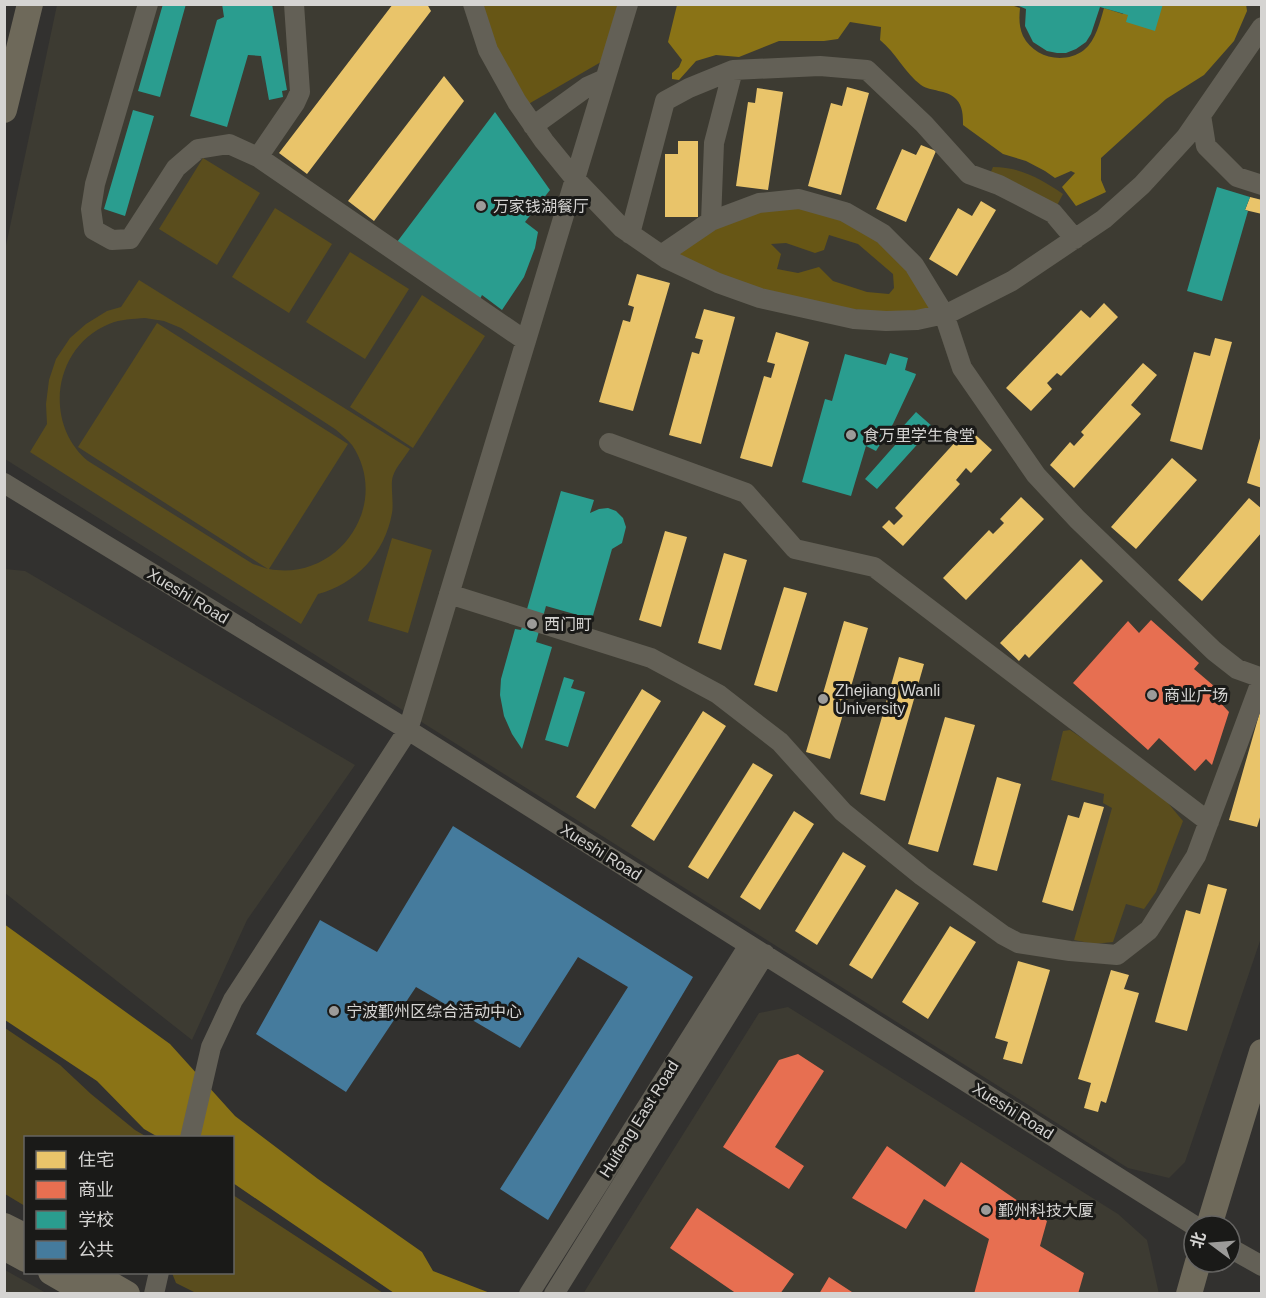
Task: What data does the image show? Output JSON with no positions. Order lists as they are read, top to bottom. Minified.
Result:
{"streets":{"street":["Xueshi Road","Huifeng East Road"]},"crossings":[["Xueshi Road","Huifeng East Road"]],"places":["万家钱湖餐厅","食万里学生食堂","西门町","商业广场","Zhejiang Wanli University","宁波鄞州区综合活动中心","鄞州科技大厦"],"legend":["住宅","商业","学校","公共"],"north":"left"}
